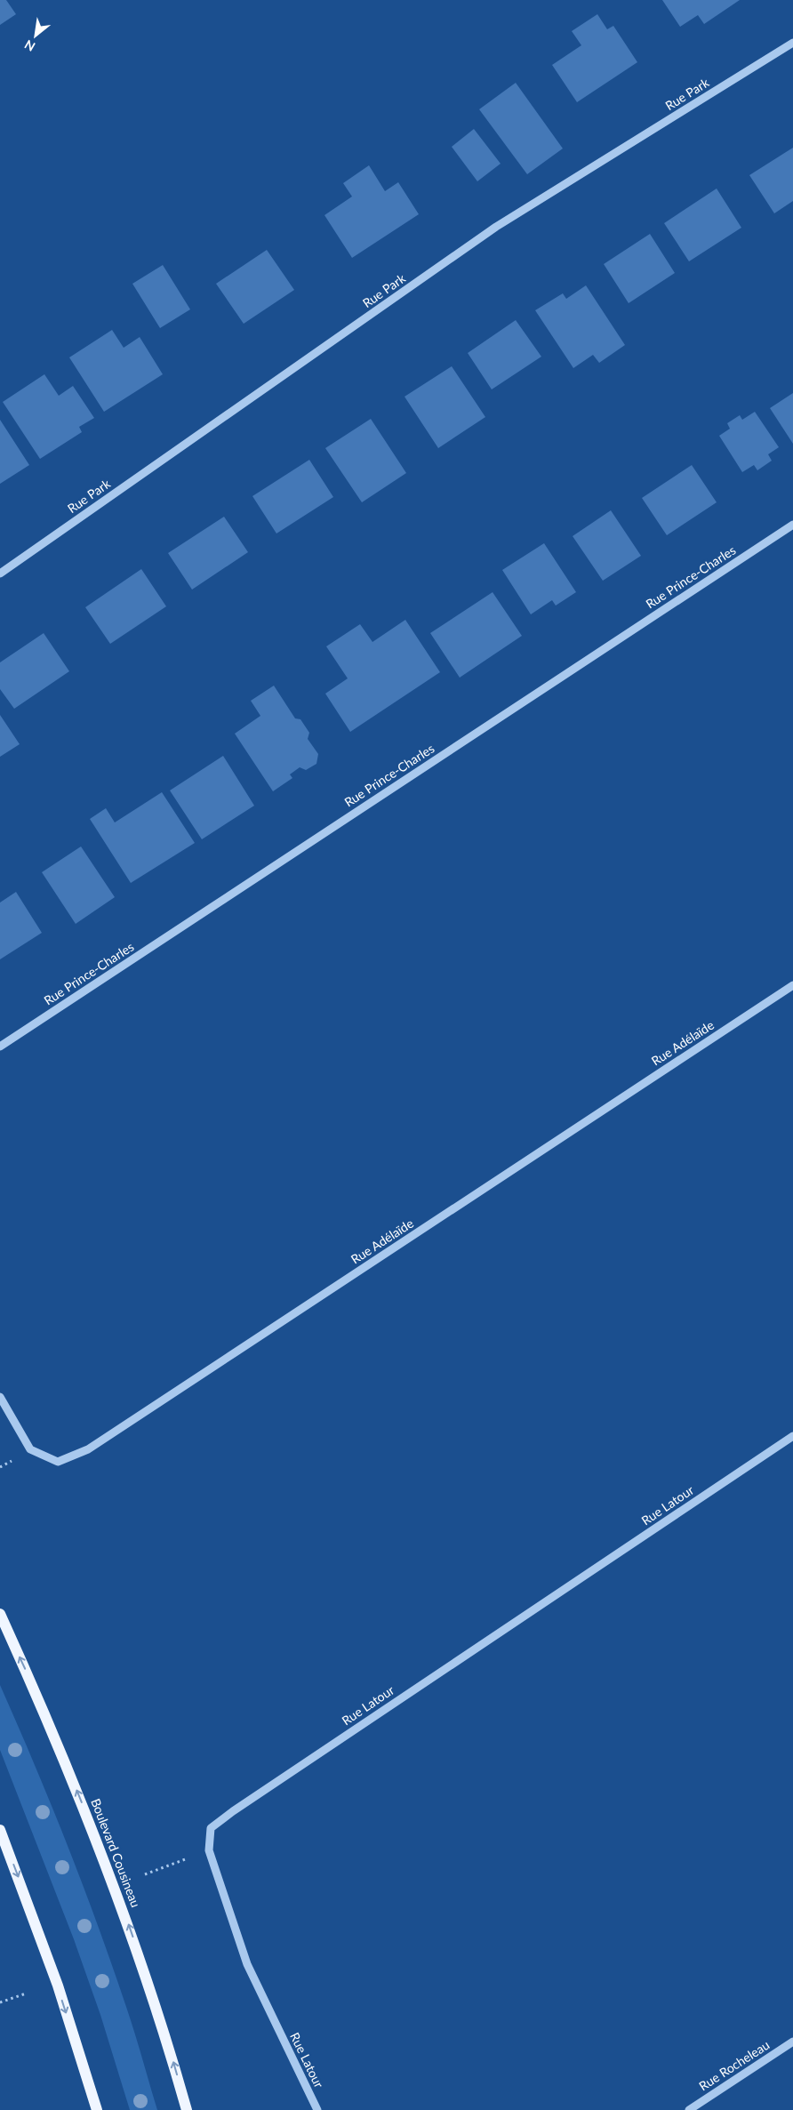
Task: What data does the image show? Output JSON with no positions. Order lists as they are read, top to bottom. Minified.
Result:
{"streets":{"main road":["Boulevard Cousineau"],"street":["Rue Park","Rue Prince-Charles","Rue Adélaïde","Rue Latour","Rue Rocheleau"]},"north":"bottom left"}
